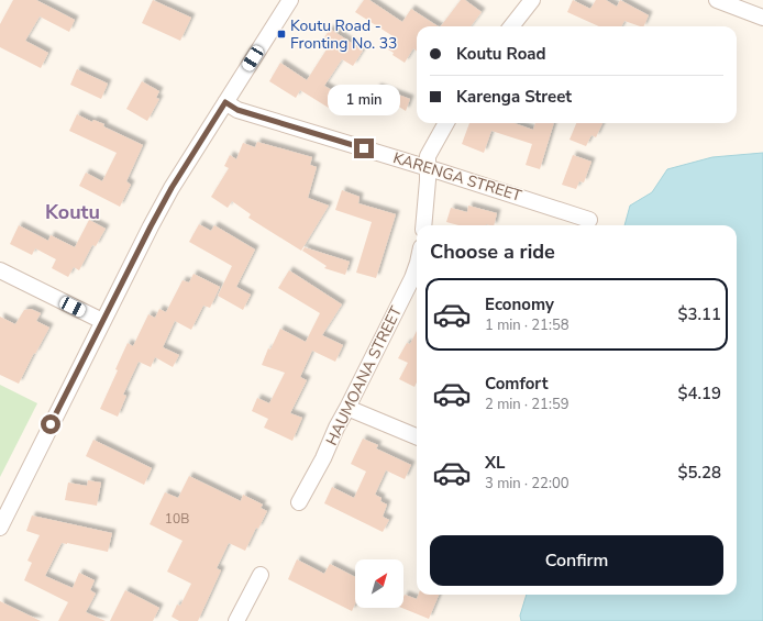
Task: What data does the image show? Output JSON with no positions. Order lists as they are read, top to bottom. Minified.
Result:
{"streets":{"street":["KARENGA STREET","HAUMOANA STREET"]},"districts":["Koutu"],"places":{"transit":["Koutu Road - Fronting No. 33"]},"house_numbers":["10B"],"north":"top right","page":{"banner":["Koutu Road","Karenga Street"],"bubble":"1 min","heading":"Choose a ride","list":[{"name":"Economy","note":"1 min · 21:58","value":"$3.11"},{"name":"Comfort","note":"2 min · 21:59","value":"$4.19"},{"name":"XL","note":"3 min · 22:00","value":"$5.28"}],"buttons":"Confirm"}}
